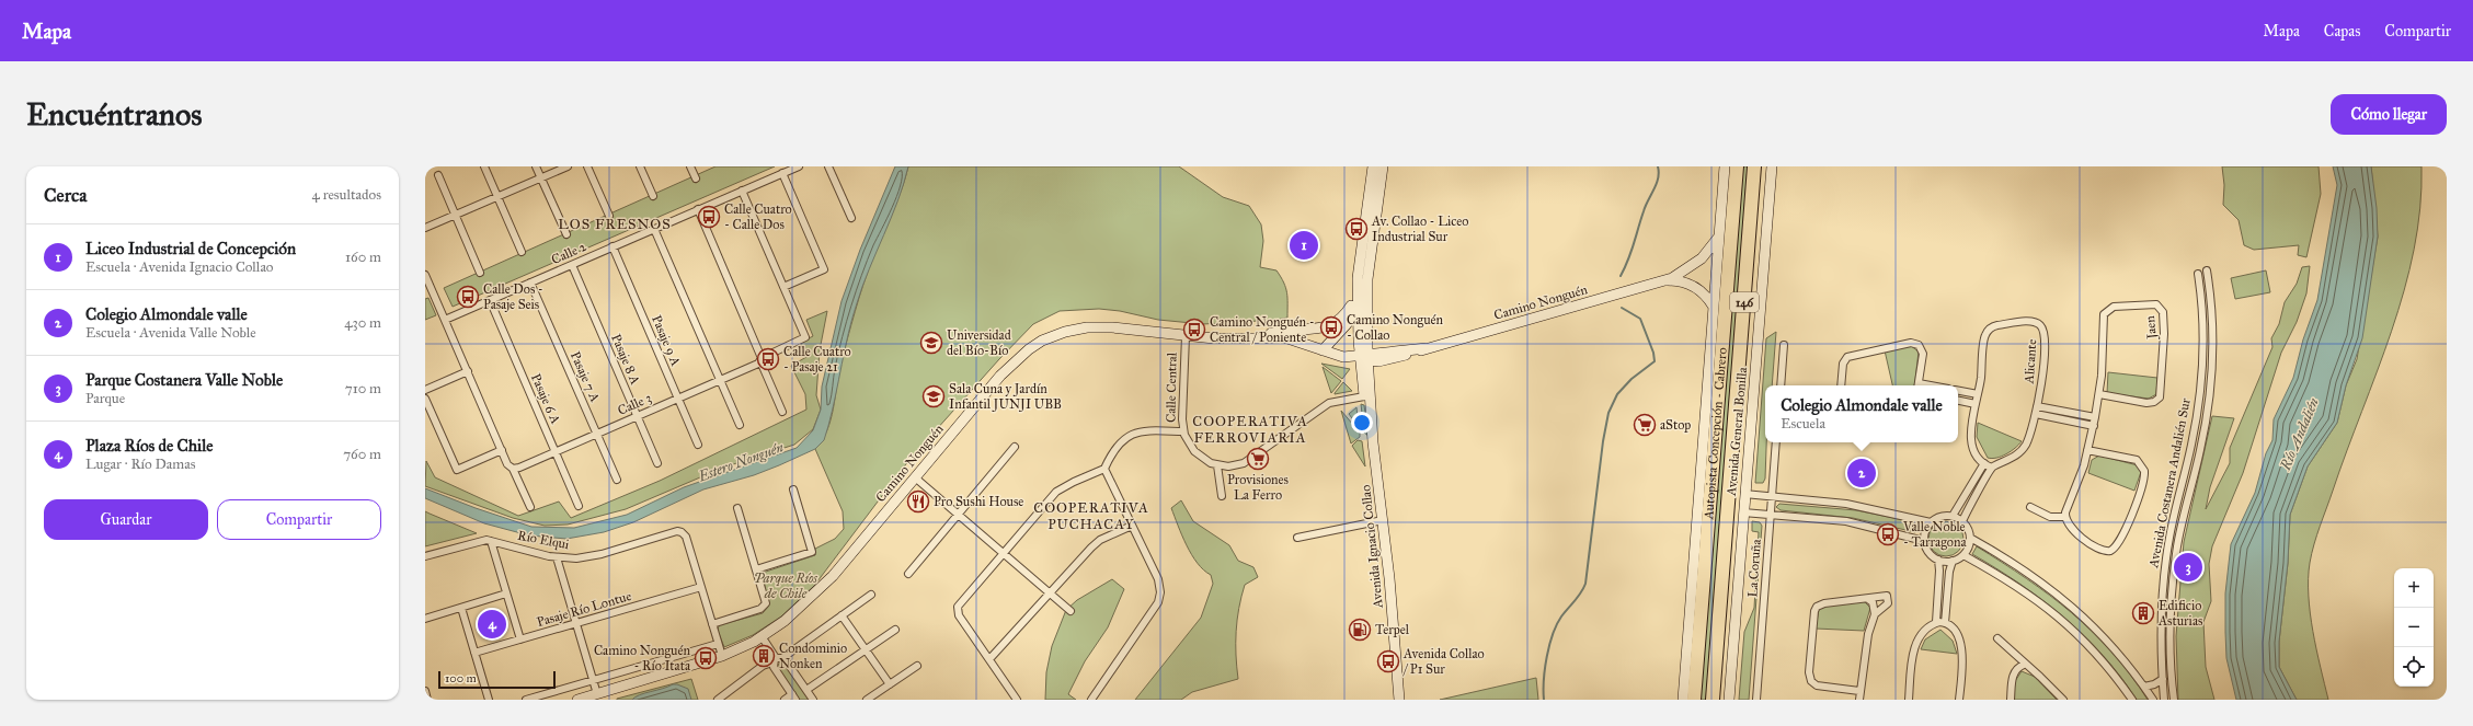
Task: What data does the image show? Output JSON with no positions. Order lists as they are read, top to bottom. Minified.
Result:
{"streets":{"highway":["146","Autopista Concepción - Cabrero"],"main road":["Camino Nonguén","Avenida General Bonilla","Avenida Ignacio Collao"],"street":["Calle 2","Jaen","Pasaje 9 A","Pasaje 8 A","Alicante","Pasaje 7 A","Calle Central","Pasaje 6 A","Calle 3","Avenida Costanera Andalién Sur","Río Elqui","La Coruña","Pasaje Río Lontue"]},"crossings":[["Calle 2","Pasaje 9 A"],["Calle 2","Pasaje 8 A"],["Calle 2","Pasaje 7 A"],["Calle 2","Pasaje 6 A"],["Camino Nonguén","Calle Central"],["Camino Nonguén","Avenida Ignacio Collao"],["Pasaje 9 A","Calle 3"],["Pasaje 8 A","Calle 3"],["Pasaje 7 A","Calle 3"],["Pasaje 6 A","Calle 3"],["Río Elqui","Pasaje Río Lontue"]],"districts":["LOS FRESNOS","COOPERATIVA FERROVIARIA","COOPERATIVA PUCHACAY"],"water":["Río Andalién","Estero Nonguén"],"parks":["Parque Ríos de Chile"],"places":{"bus stop":["Calle Cuatro - Calle Dos","Av. Collao - Liceo Industrial Sur","Calle Dos - Pasaje Seis","Camino Nonguén - Collao","Camino Nonguén - Central / Poniente","Calle Cuatro - Pasaje 21","Valle Noble - Tarragona","Camino Nonguén - Río Itata","Avenida Collao / P1 Sur"],"school or university":["Universidad del Bío-Bío","Sala Cuna y Jardín Infantil JUNJI UBB"],"supermarket":["aStop","Provisiones La Ferro"],"restaurant":["Pro Sushi House"],"building":["Edificio Asturias","Condominio Nonken"],"fuel station":["Terpel"]},"scale_bar":"100 m","page":{"header":"Mapa","nav":["Mapa","Capas","Compartir"],"buttons":["Cómo llegar",["Guardar","Compartir"]],"title":"Encuéntranos","heading":["Cerca","4 resultados"],"list":[{"mark":"1","name":"Liceo Industrial de Concepción","note":"Escuela · Avenida Ignacio Collao","value":"160 m"},{"mark":"2","name":"Colegio Almondale valle","note":"Escuela · Avenida Valle Noble","value":"430 m"},{"mark":"3","name":"Parque Costanera Valle Noble","note":"Parque","value":"710 m"},{"mark":"4","name":"Plaza Ríos de Chile","note":"Lugar · Río Damas","value":"760 m"}],"pins":["1","2","3","4"],"popup":["Colegio Almondale valle","Escuela"],"map_buttons":["+","−"],"scale":"100 m"}}
